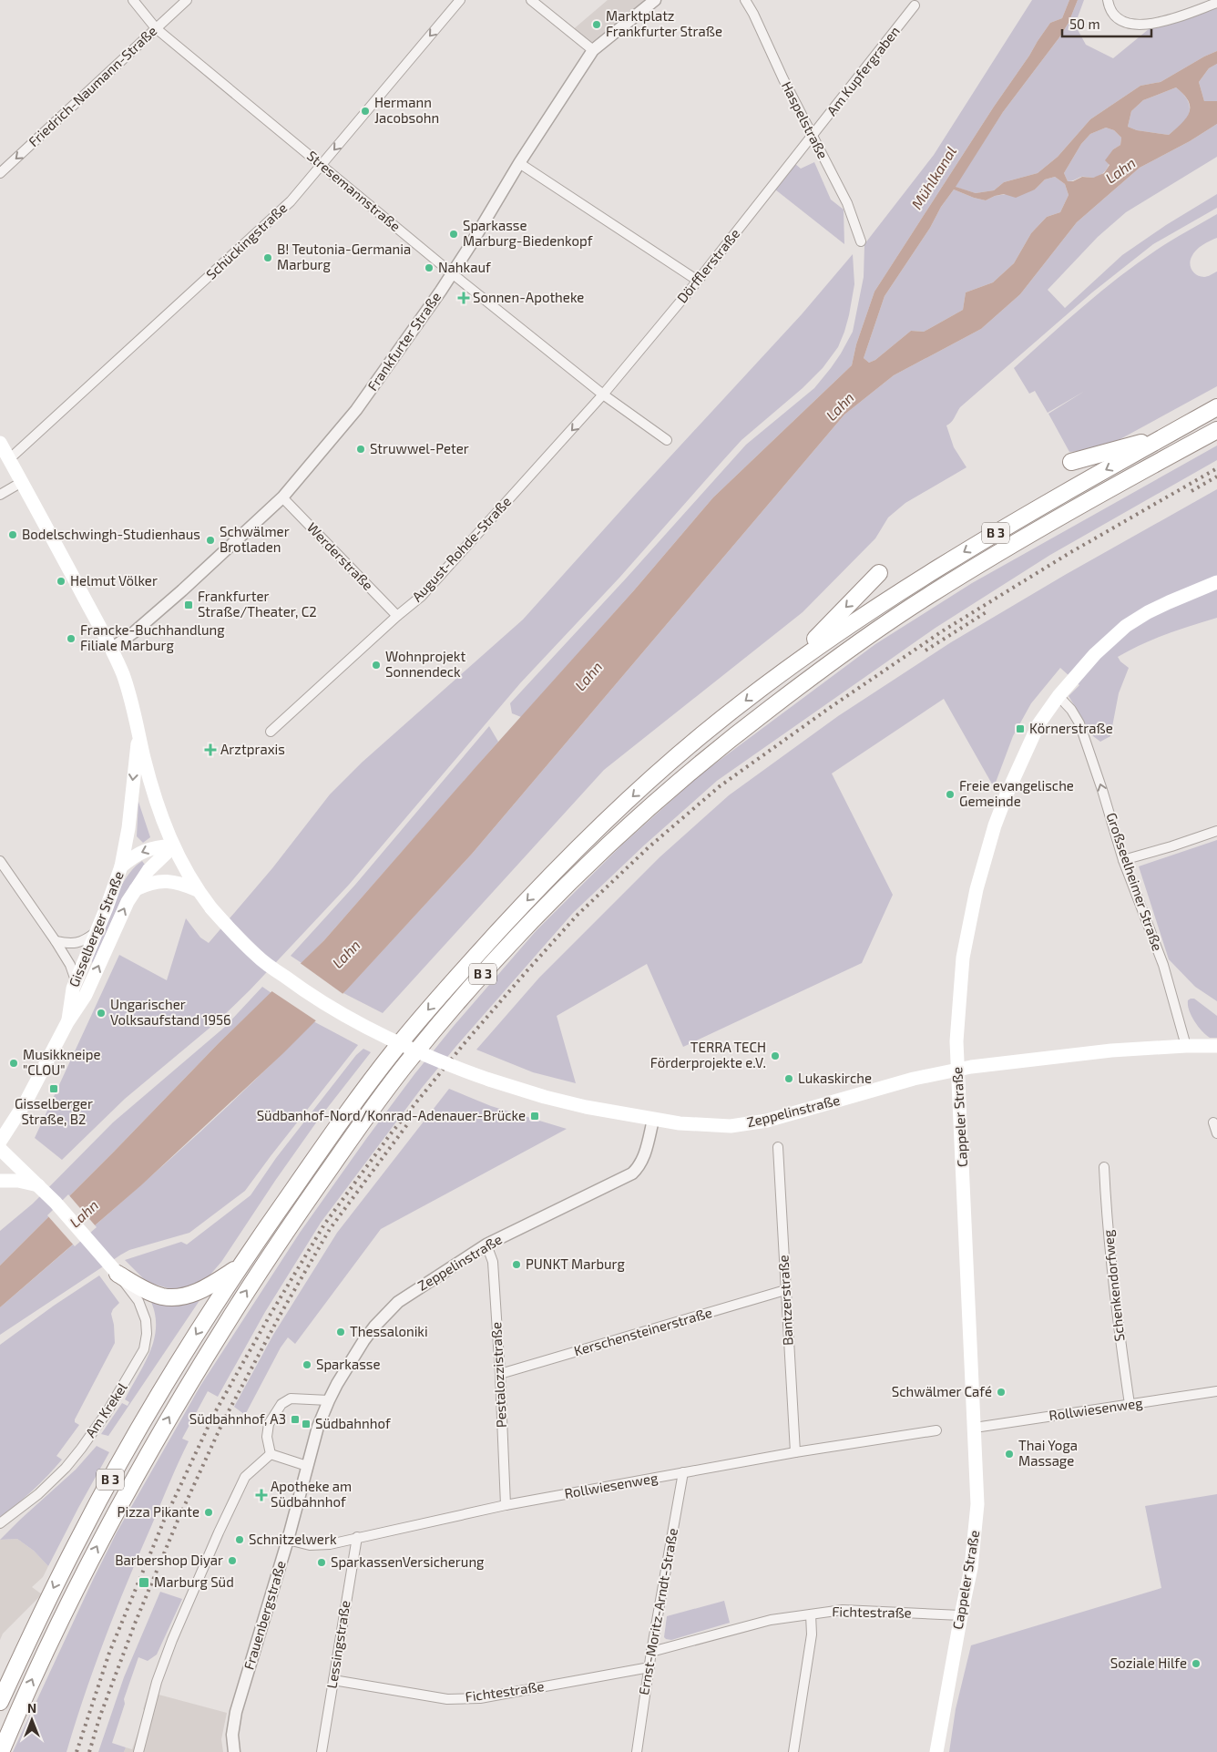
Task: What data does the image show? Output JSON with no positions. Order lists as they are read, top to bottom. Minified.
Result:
{"streets":{"highway":["B 3"],"main road":["Gisselberger Straße","Zeppelinstraße","Cappeler Straße"],"street":["Am Kupfergraben","Friedrich-Naumann-Straße","Haspelstraße","Stresemannstraße","Schückingstraße","Dörfflerstraße","Frankfurter Straße","August-Rohde-Straße","Werderstraße","Großseelheimer Straße","Schenkendorfweg","Bantzerstraße","Kerschensteinerstraße","Pestalozzistraße","Rollwiesenweg","Am Krekel","Ernst-Moritz-Arndt-Straße","Fichtestraße","Frauenbergstraße","Lessingstraße"]},"crossings":[["Am Kupfergraben","Haspelstraße"],["Am Kupfergraben","Dörfflerstraße"],["Friedrich-Naumann-Straße","Stresemannstraße"],["Haspelstraße","Dörfflerstraße"],["Stresemannstraße","Schückingstraße"],["Stresemannstraße","Dörfflerstraße"],["Stresemannstraße","Frankfurter Straße"],["Stresemannstraße","August-Rohde-Straße"],["Dörfflerstraße","August-Rohde-Straße"],["Frankfurter Straße","Werderstraße"],["August-Rohde-Straße","Werderstraße"],["Großseelheimer Straße","Zeppelinstraße"],["Großseelheimer Straße","Cappeler Straße"],["Zeppelinstraße","Cappeler Straße"],["Zeppelinstraße","Pestalozzistraße"],["Zeppelinstraße","Frauenbergstraße"],["Cappeler Straße","Rollwiesenweg"],["Cappeler Straße","Fichtestraße"],["Schenkendorfweg","Rollwiesenweg"],["Bantzerstraße","Kerschensteinerstraße"],["Bantzerstraße","Rollwiesenweg"],["Kerschensteinerstraße","Pestalozzistraße"],["Pestalozzistraße","Rollwiesenweg"],["Rollwiesenweg","Ernst-Moritz-Arndt-Straße"],["Rollwiesenweg","Frauenbergstraße"],["Rollwiesenweg","Lessingstraße"],["Ernst-Moritz-Arndt-Straße","Fichtestraße"],["Fichtestraße","Lessingstraße"]],"one_way":["Friedrich-Naumann-Straße","August-Rohde-Straße","Großseelheimer Straße"],"water":["Lahn","Mühlkanal"],"places":{"other":["Marktplatz Frankfurter Straße","Hermann Jacobsohn","Sparkasse Marburg-Biedenkopf","B! Teutonia-Germania Marburg","Nahkauf","Struwwel-Peter","Bodelschwingh-Studienhaus","Schwälmer Brotladen","Helmut Völker","Francke-Buchhandlung Filiale Marburg","Wohnprojekt Sonnendeck","Freie evangelische Gemeinde","Ungarischer Volksaufstand 1956","TERRA TECH Förderprojekte e.V.","Musikkneipe \"CLOU\"","Lukaskirche","PUNKT Marburg","Thessaloniki","Sparkasse","Schwälmer Café","Thai Yoga Massage","Pizza Pikante","Schnitzelwerk","Barbershop Diyar","SparkassenVersicherung","Soziale Hilfe"],"health":["Sonnen-Apotheke","Arztpraxis","Apotheke am Südbahnhof"],"transit":["Frankfurter Straße/Theater, C2","Körnerstraße","Gisselberger Straße, B2","Südbanhof-Nord/Konrad-Adenauer-Brücke","Südbahnhof, A3","Südbahnhof","Marburg Süd"]},"scale_bar":"50 m","north":"top"}
